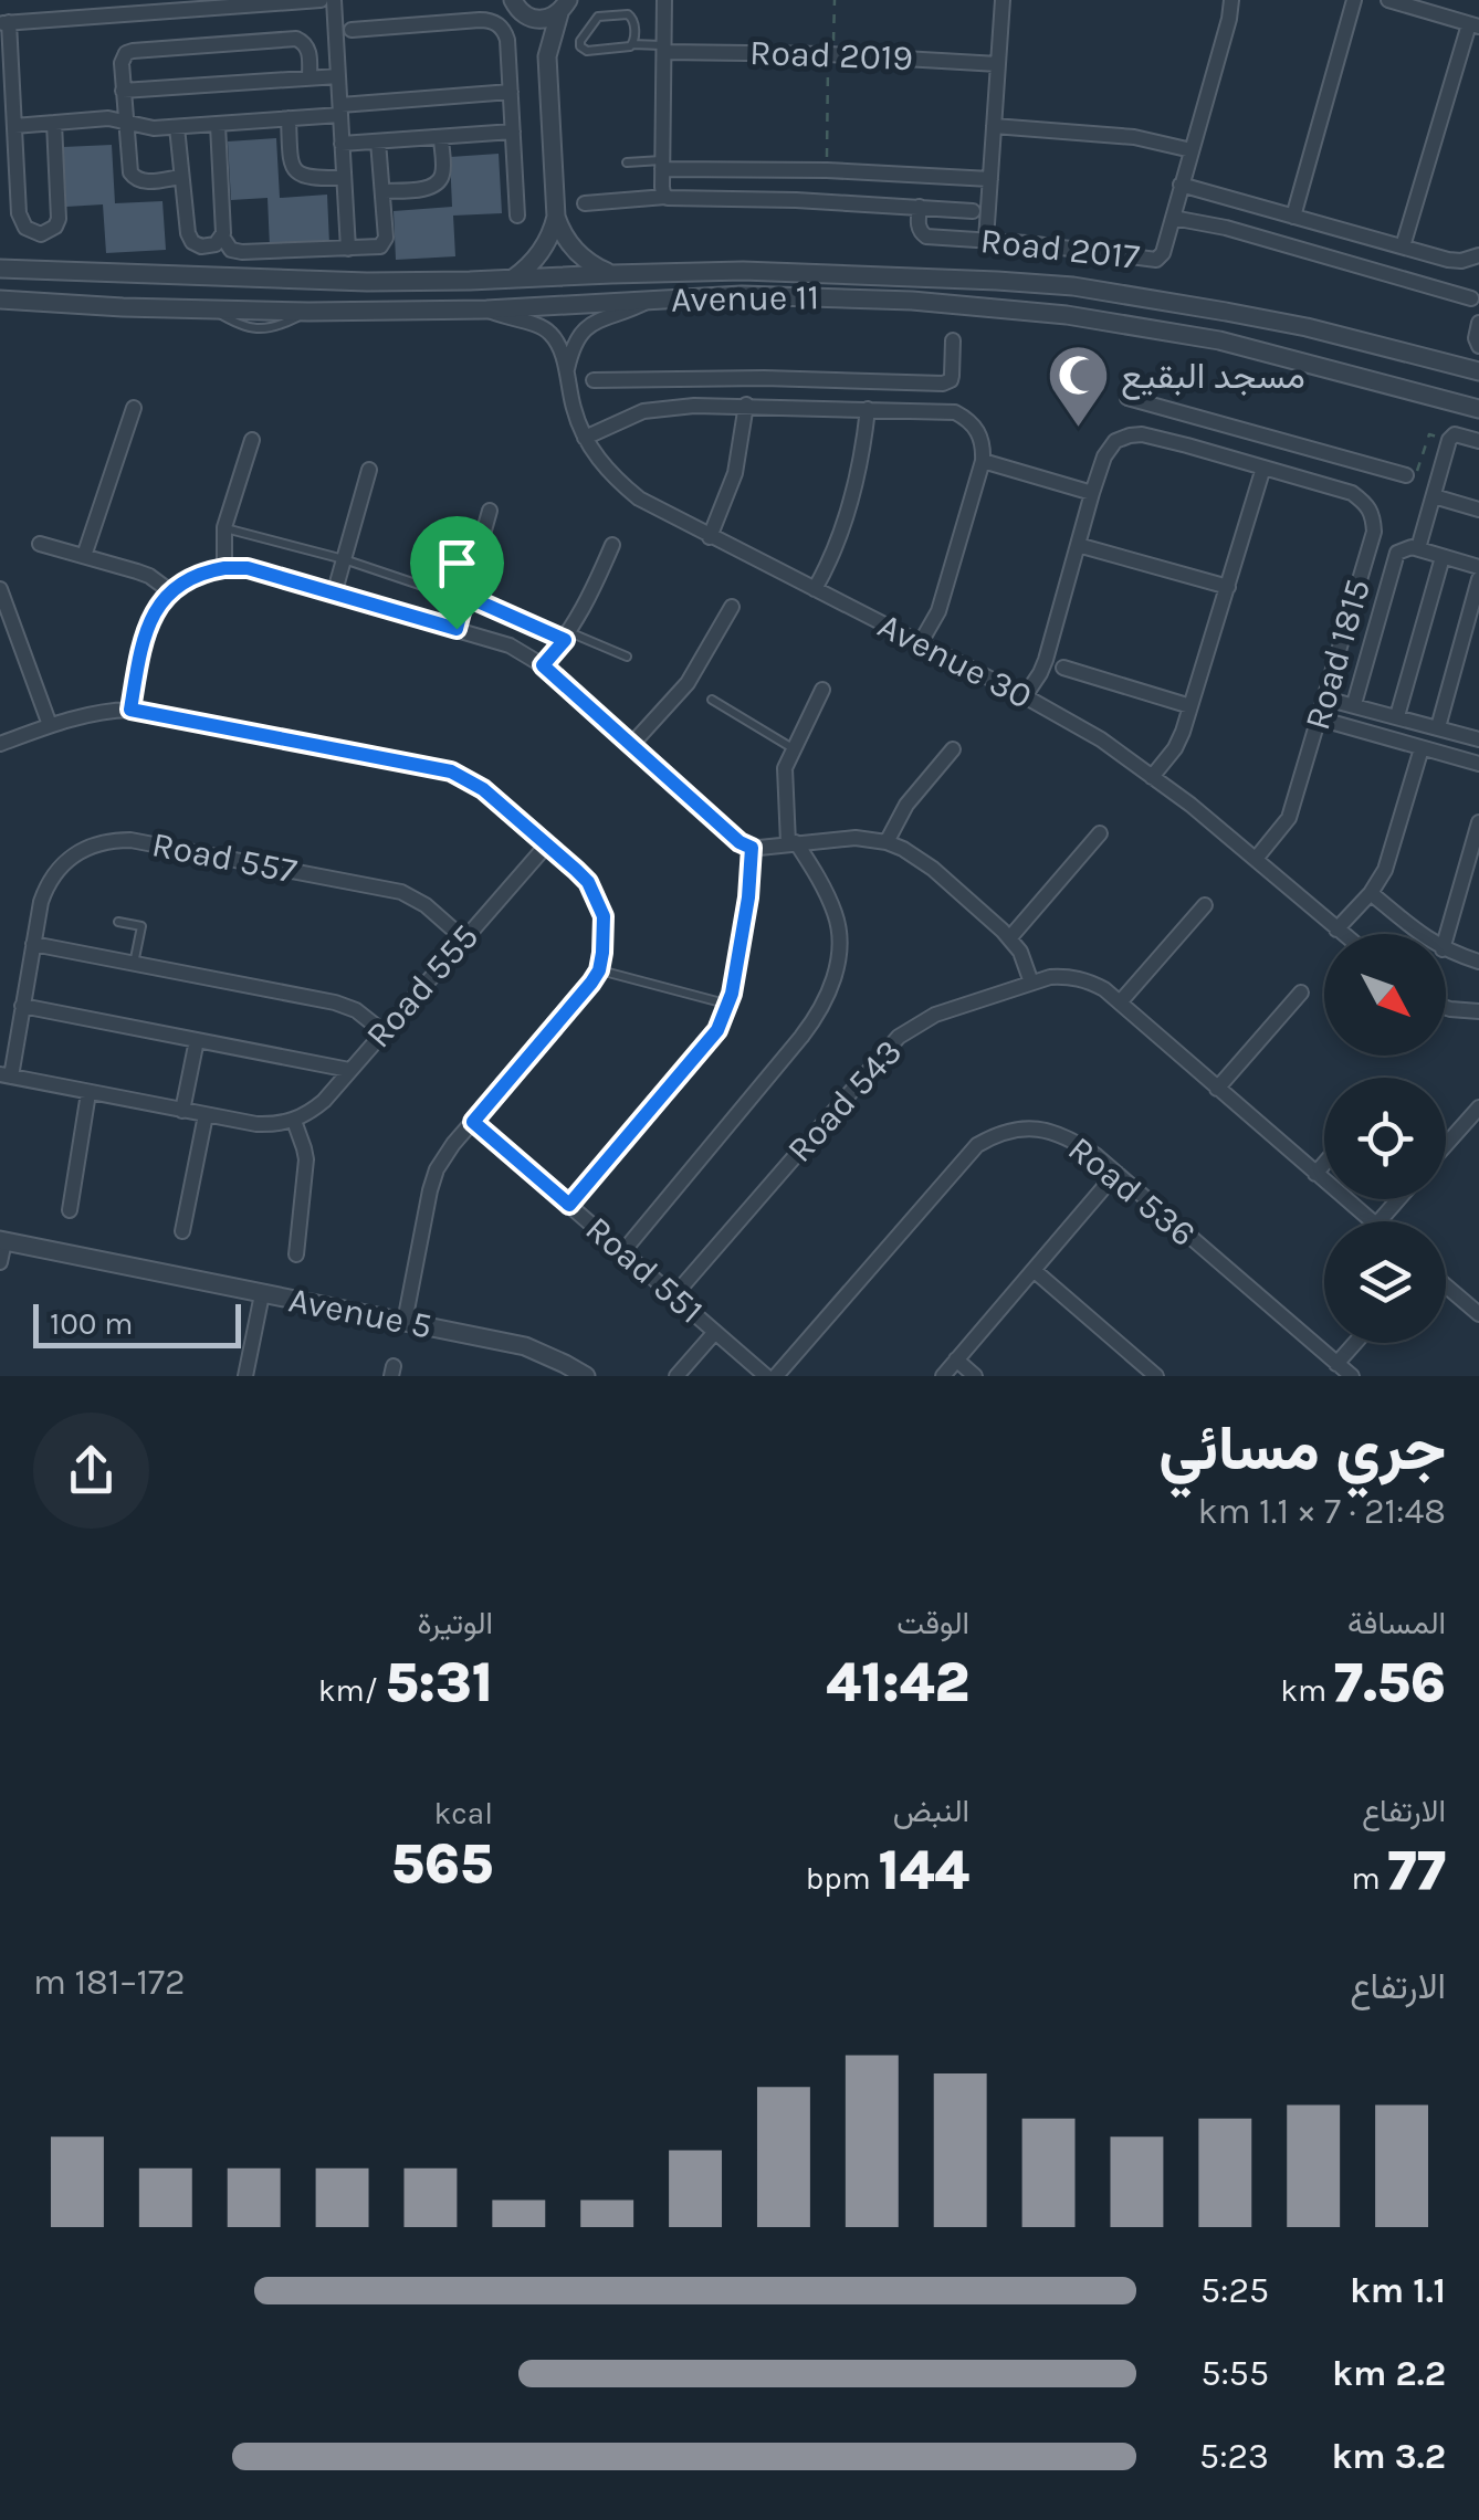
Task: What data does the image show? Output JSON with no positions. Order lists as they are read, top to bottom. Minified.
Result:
{"streets":{"street":["Road 2019","Road 2017","Avenue 11","Road 1815","Avenue 30","Road 557","Road 555","Road 543","Road 536","Road 551","Avenue 5"]},"crossings":[["Avenue 11","Avenue 30"],["Road 1815","Avenue 30"],["Road 557","Road 555"],["Road 543","Road 551"]],"places":{"mosque":["مسجد البقيع"]},"scale_bar":"100 m","north":"bottom right","page":{"scale":"100 m","heading":["جري مسائي","21:48 · 7 × 1.1 km"],"stats":[["المسافة","7.56 km"],["الوقت","41:42"],["الوتيرة","5:31 /km"],["الارتفاع","77 m"],["النبض","144 bpm"],["kcal","565"]],"chart":["الارتفاع","172–181 m"],"list":[{"name":"1.1 km","note":"5:25"},{"name":"2.2 km","note":"5:55"},{"name":"3.2 km","note":"5:23"}]}}
